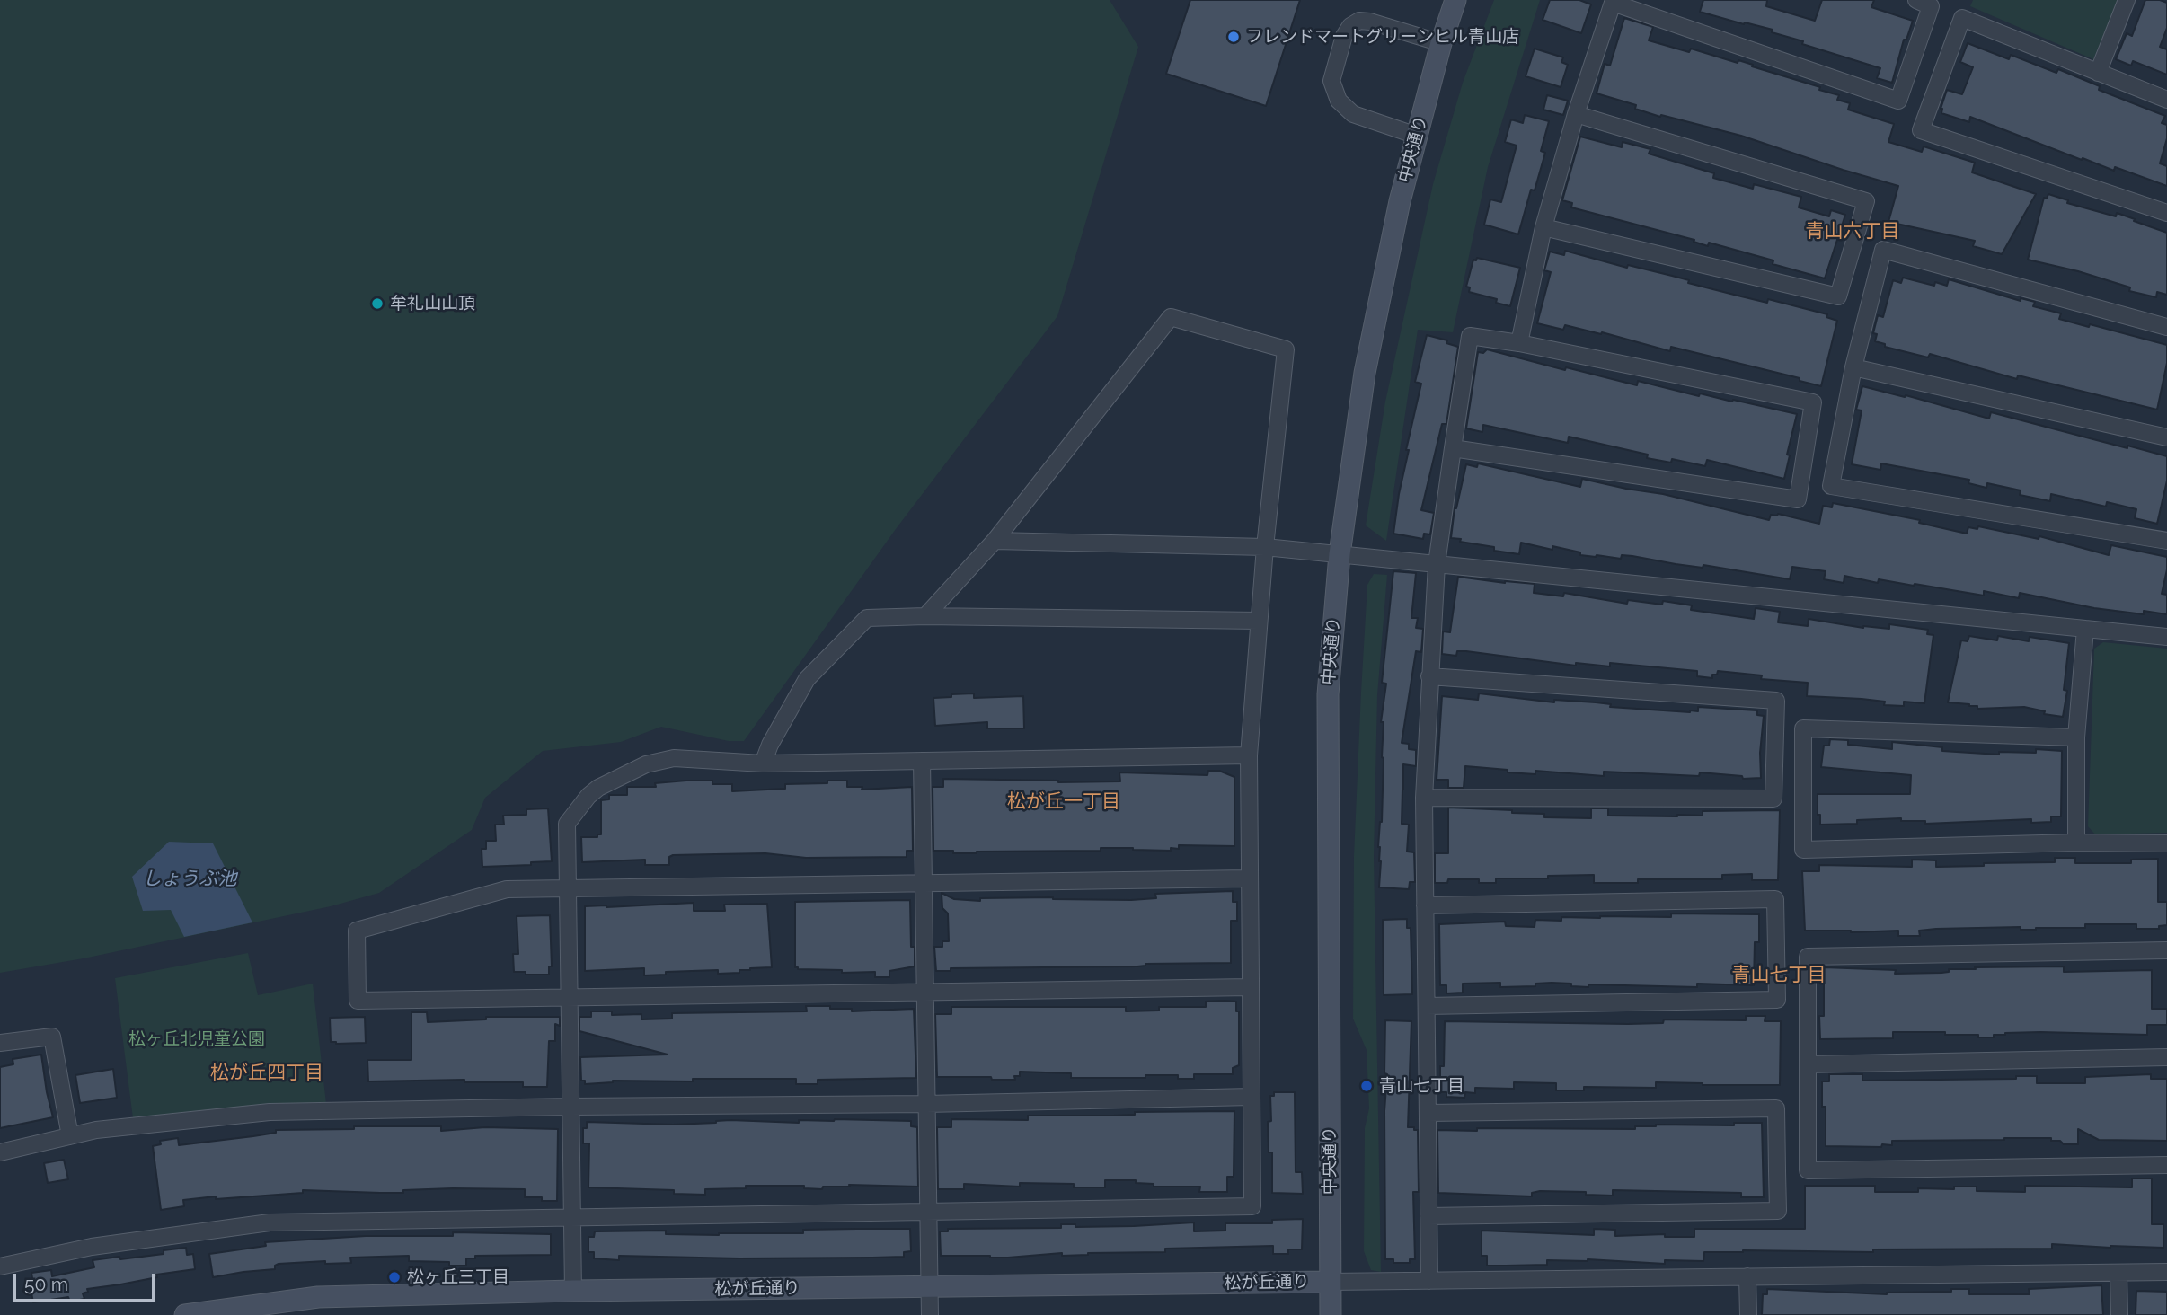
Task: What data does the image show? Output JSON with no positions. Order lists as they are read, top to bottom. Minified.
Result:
{"streets":{"street":["中央通り","松が丘通り"]},"crossings":[["中央通り","松が丘通り"]],"districts":["青山六丁目","松が丘一丁目","青山七丁目","松が丘四丁目"],"water":["しょうぶ池"],"parks":["松ヶ丘北児童公園"],"places":["フレンドマートグリーンヒル青山店","牟礼山山頂","青山七丁目","松ヶ丘三丁目"],"scale_bar":"50 m"}
